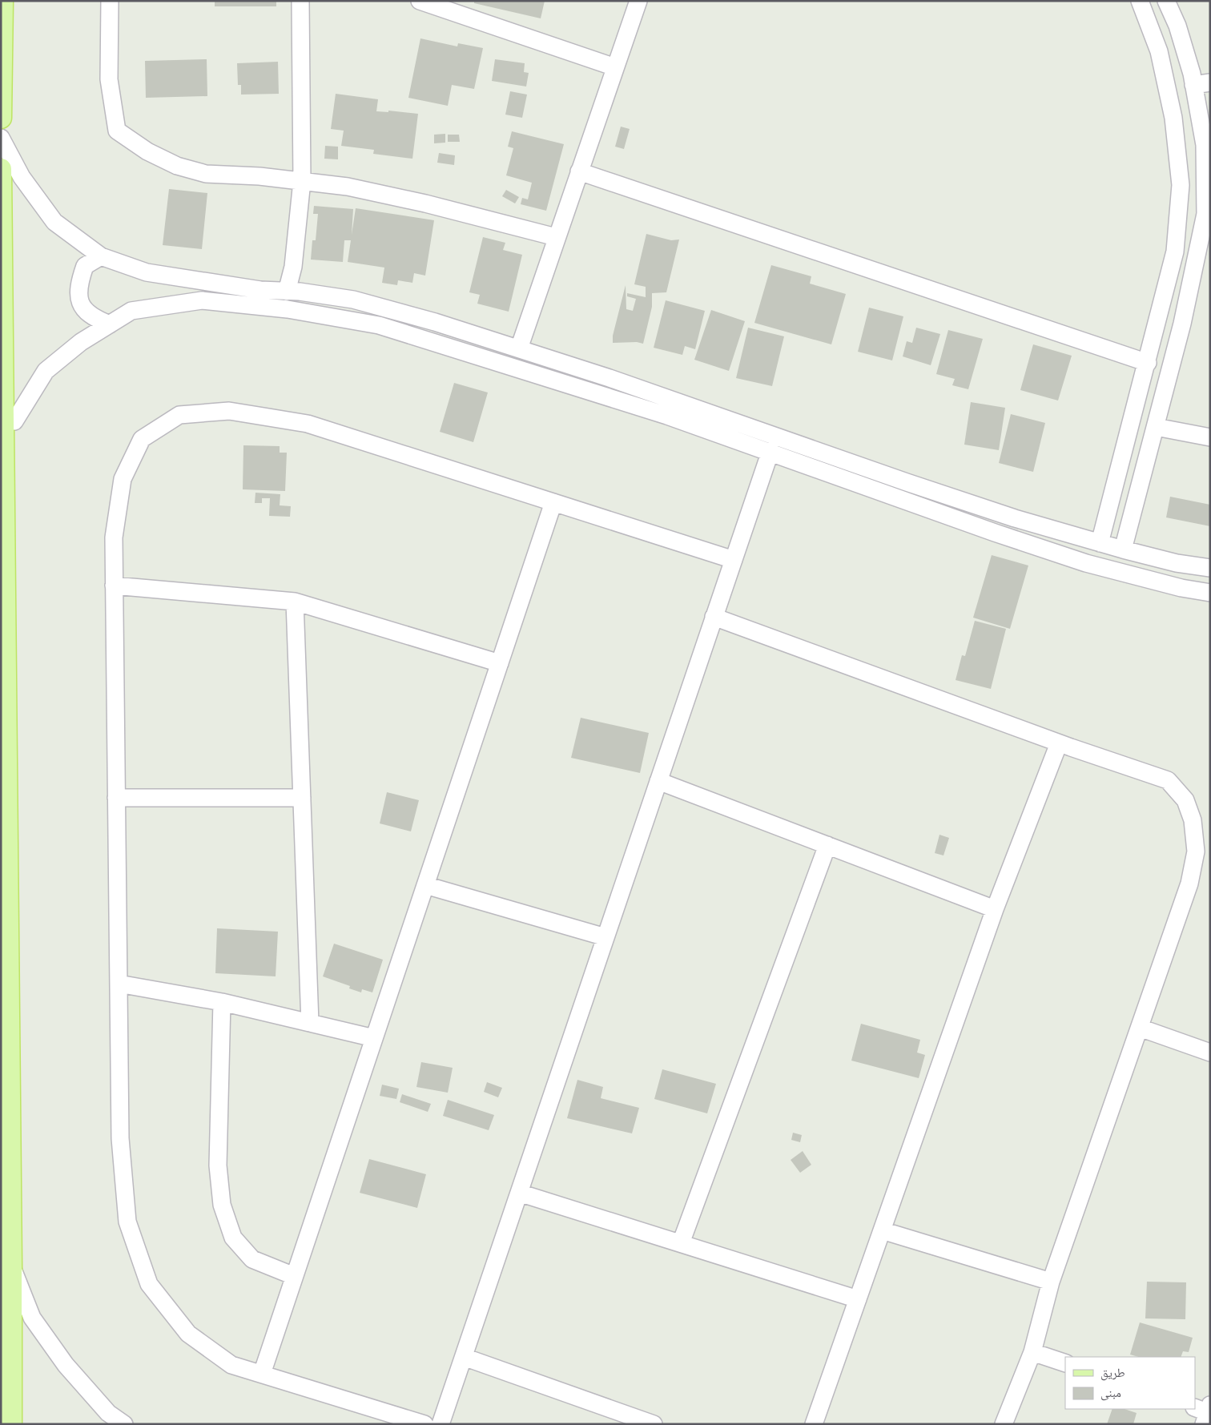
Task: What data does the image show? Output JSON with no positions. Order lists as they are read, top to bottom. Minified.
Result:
{"legend":["طريق","مبنى"]}
